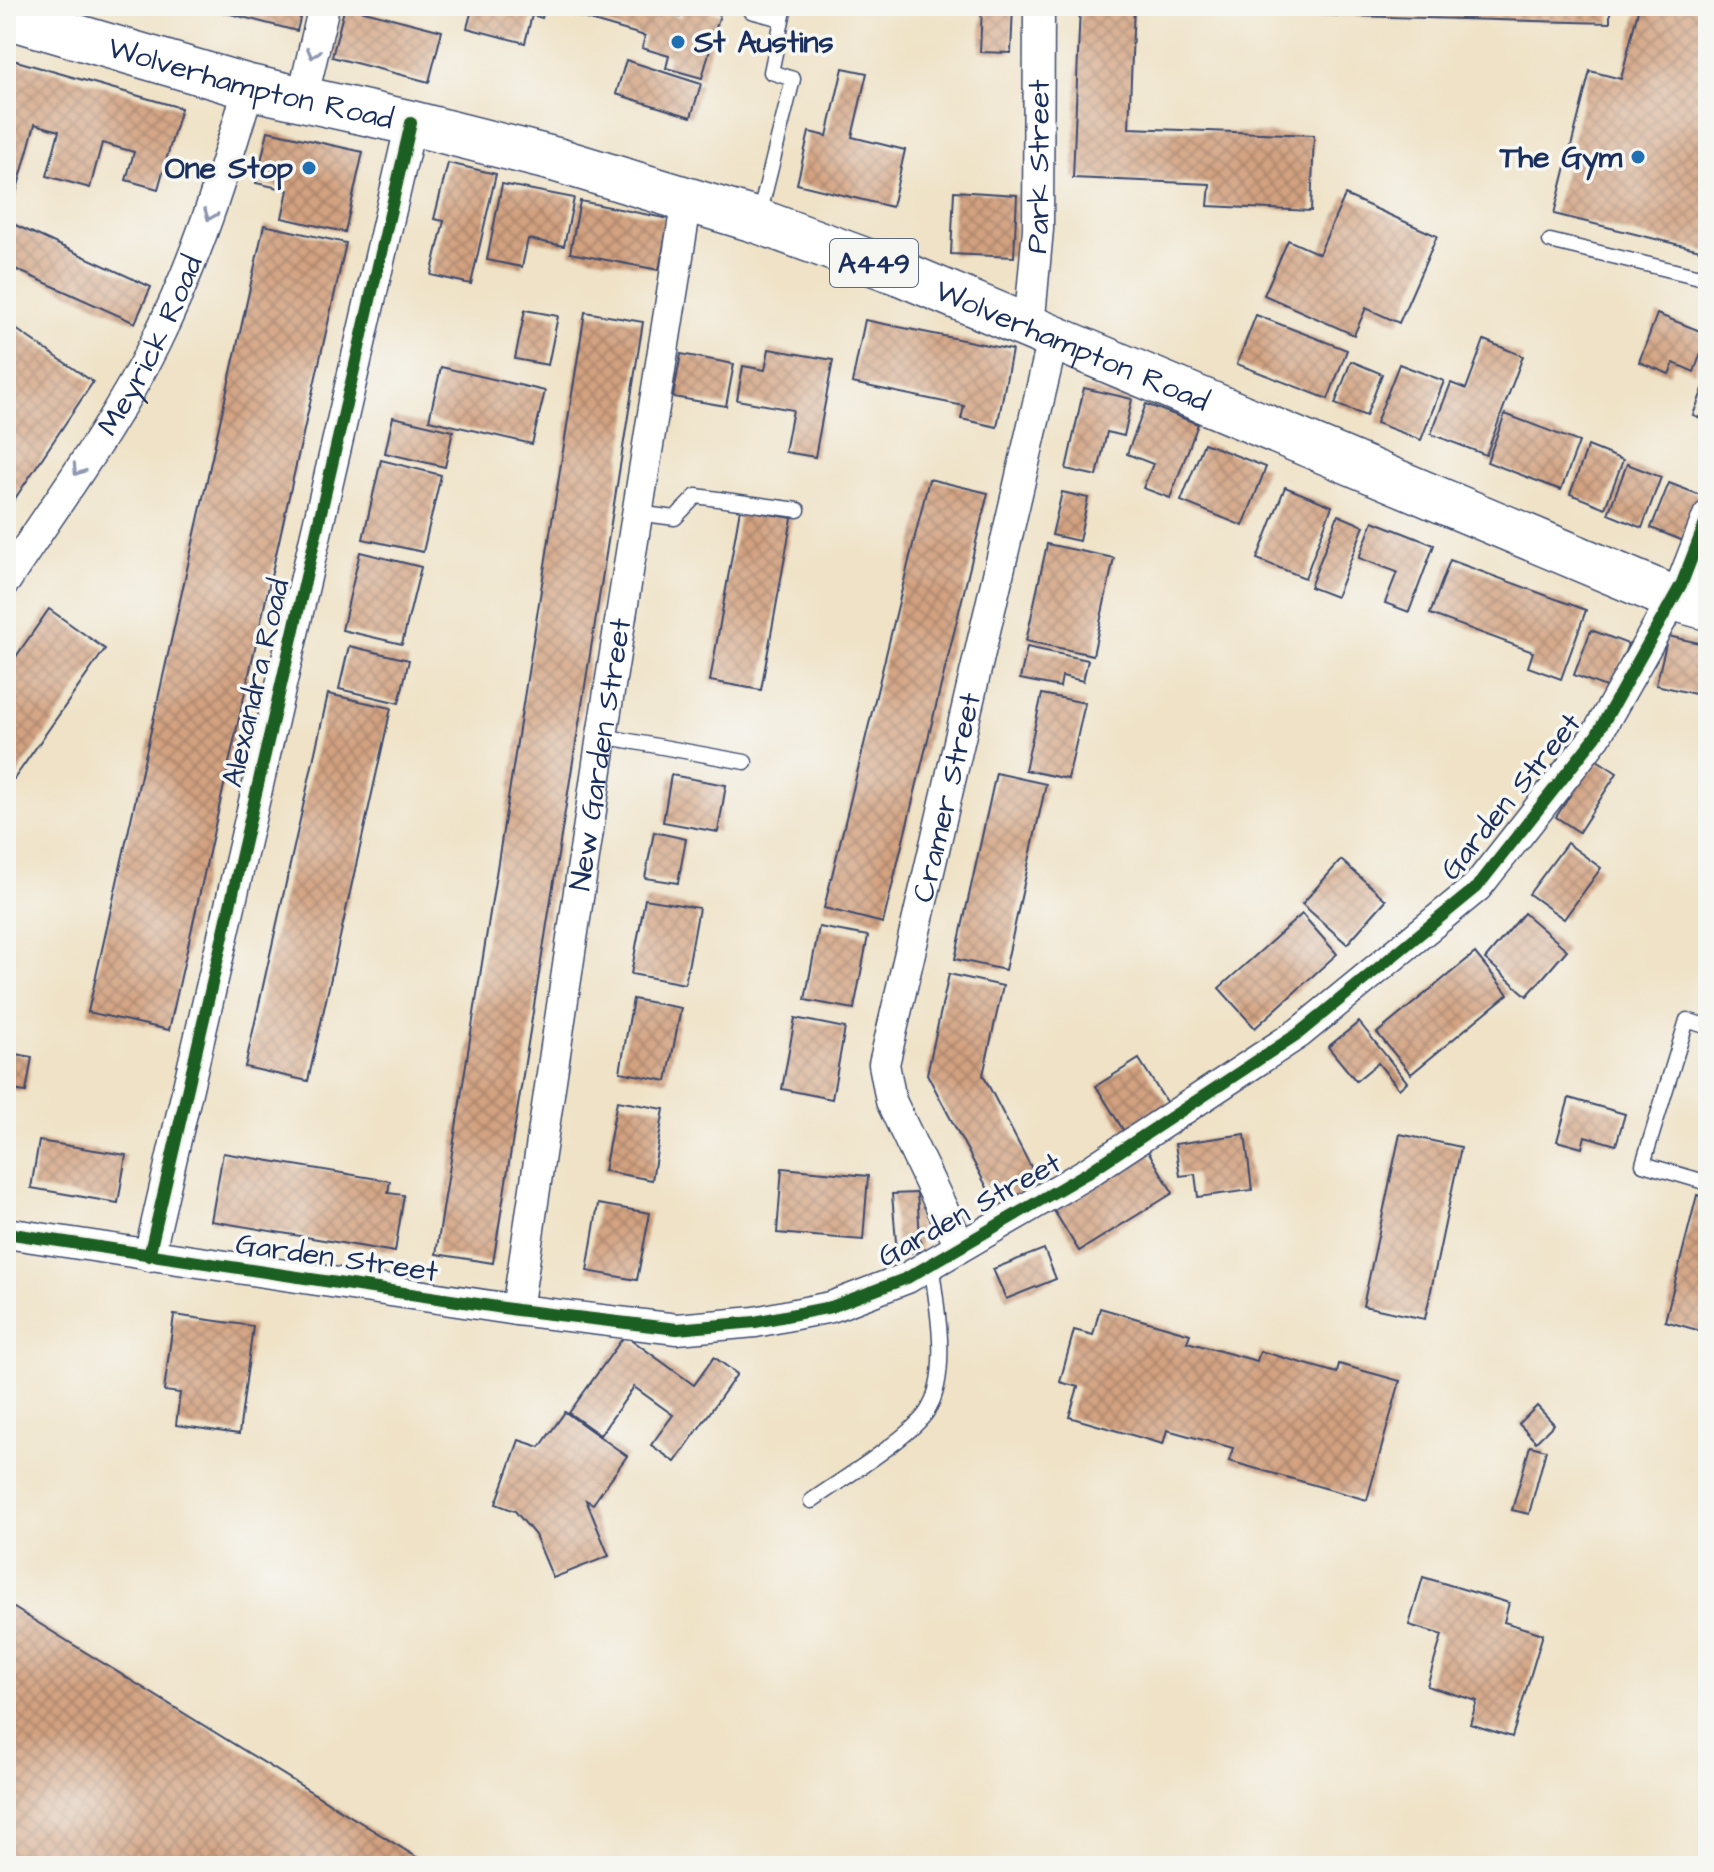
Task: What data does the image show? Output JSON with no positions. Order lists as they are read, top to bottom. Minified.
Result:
{"streets":{"highway":["Wolverhampton Road","A449"],"street":["Park Street","Meyrick Road","Alexandra Road","New Garden Street","Garden Street","Cramer Street"]},"crossings":[["Wolverhampton Road","Park Street"],["Wolverhampton Road","Meyrick Road"],["Wolverhampton Road","Alexandra Road"],["Wolverhampton Road","New Garden Street"],["Wolverhampton Road","Garden Street"],["Wolverhampton Road","Cramer Street"],["Park Street","Cramer Street"],["Alexandra Road","Garden Street"],["New Garden Street","Garden Street"],["Garden Street","Cramer Street"]],"one_way":["Meyrick Road"],"places":["St Austins","The Gym","One Stop"]}
